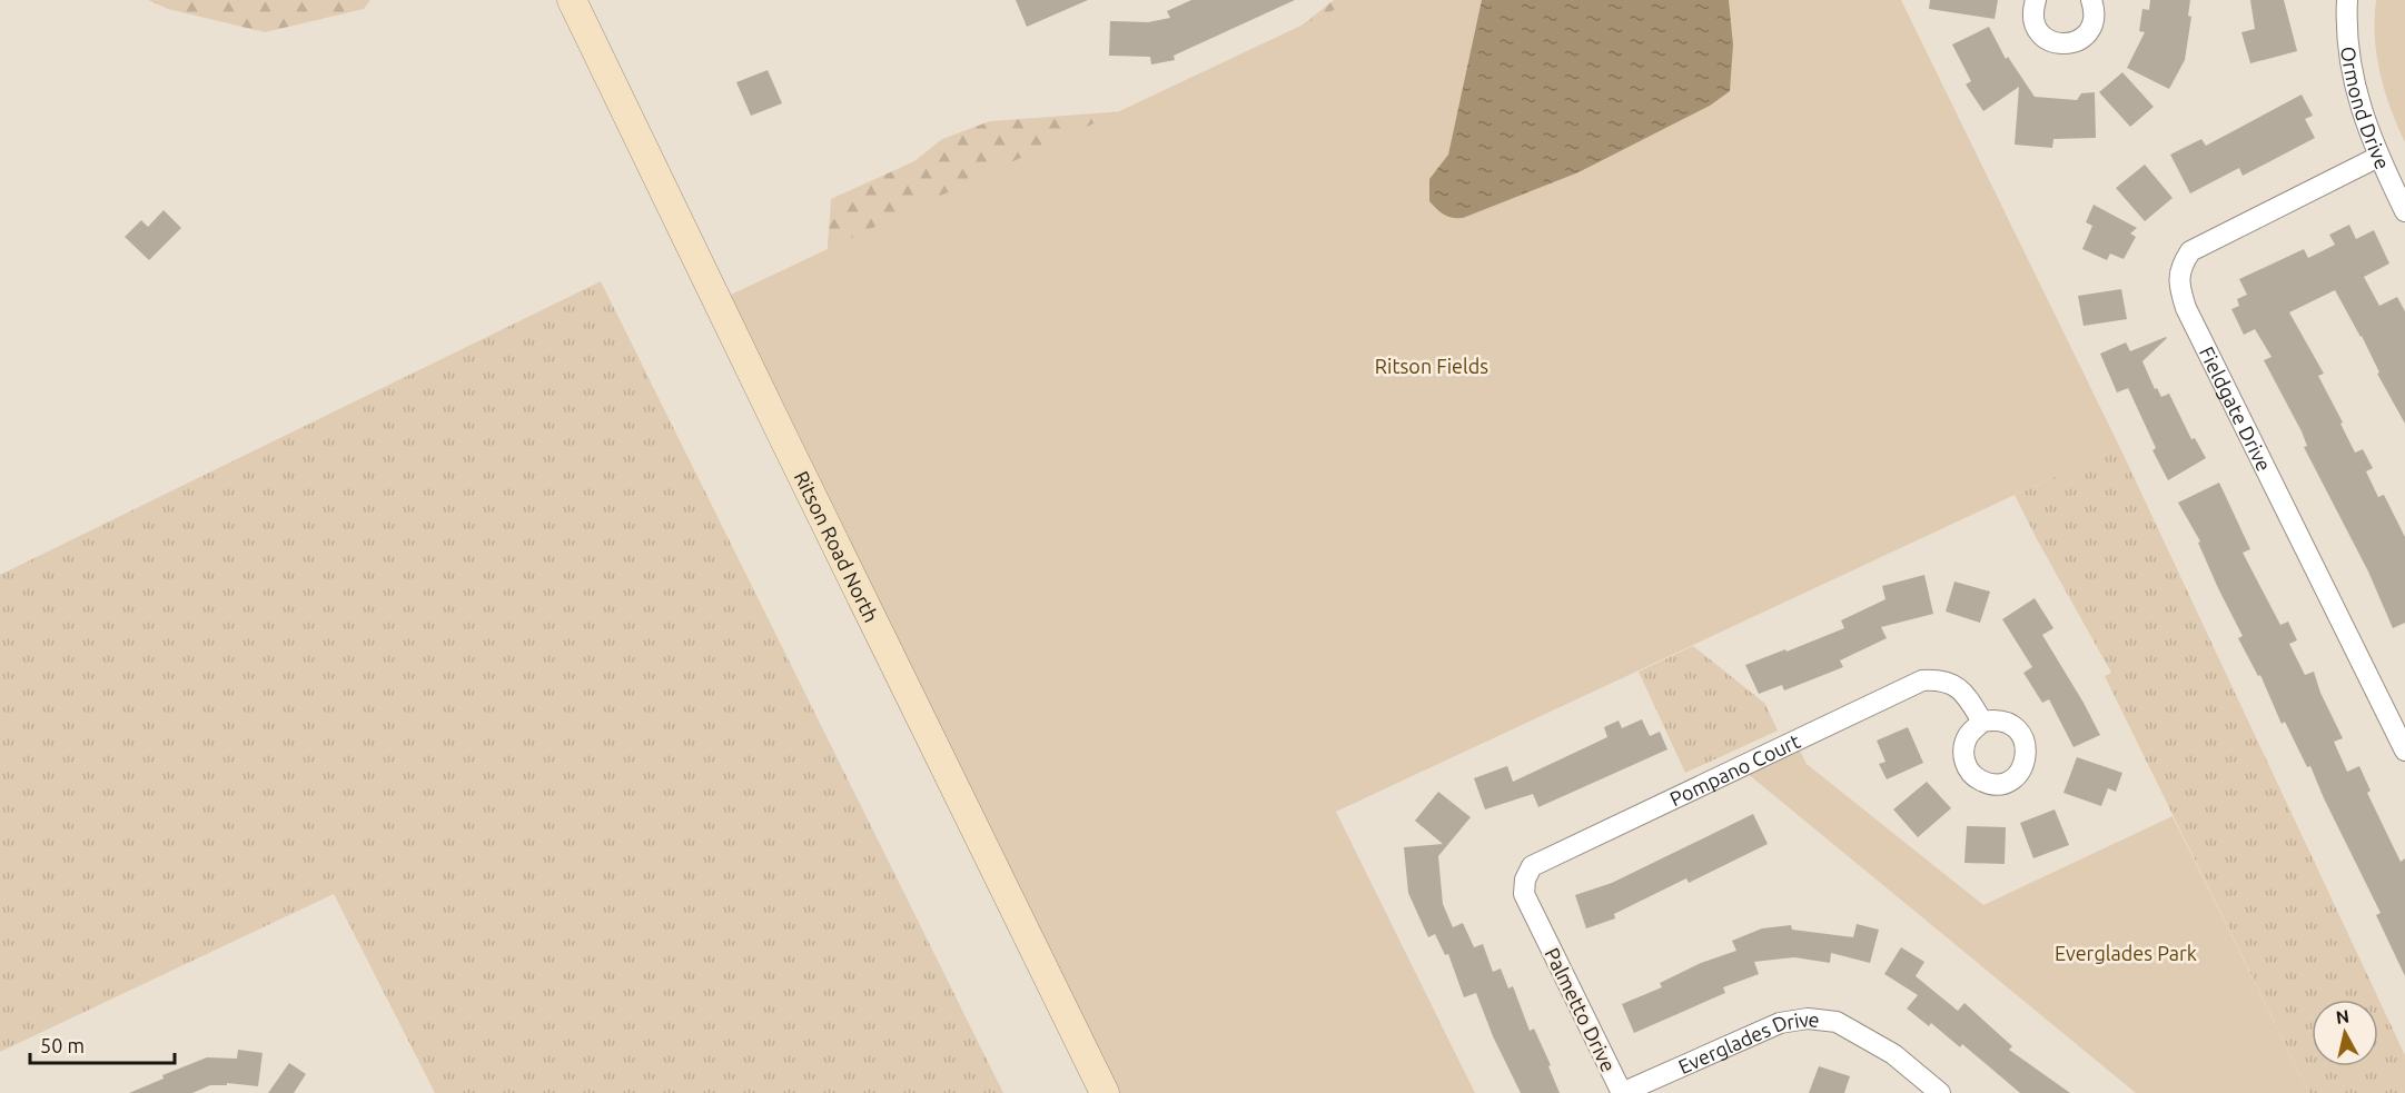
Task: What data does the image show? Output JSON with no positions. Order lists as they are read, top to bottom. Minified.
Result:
{"streets":{"main road":["Ritson Road North"],"street":["Ormond Drive","Fieldgate Drive","Pompano Court","Palmetto Drive","Everglades Drive"]},"crossings":[["Ormond Drive","Fieldgate Drive"],["Pompano Court","Palmetto Drive"],["Palmetto Drive","Everglades Drive"]],"parks":["Ritson Fields","Everglades Park"],"scale_bar":"50 m","north":"top"}
